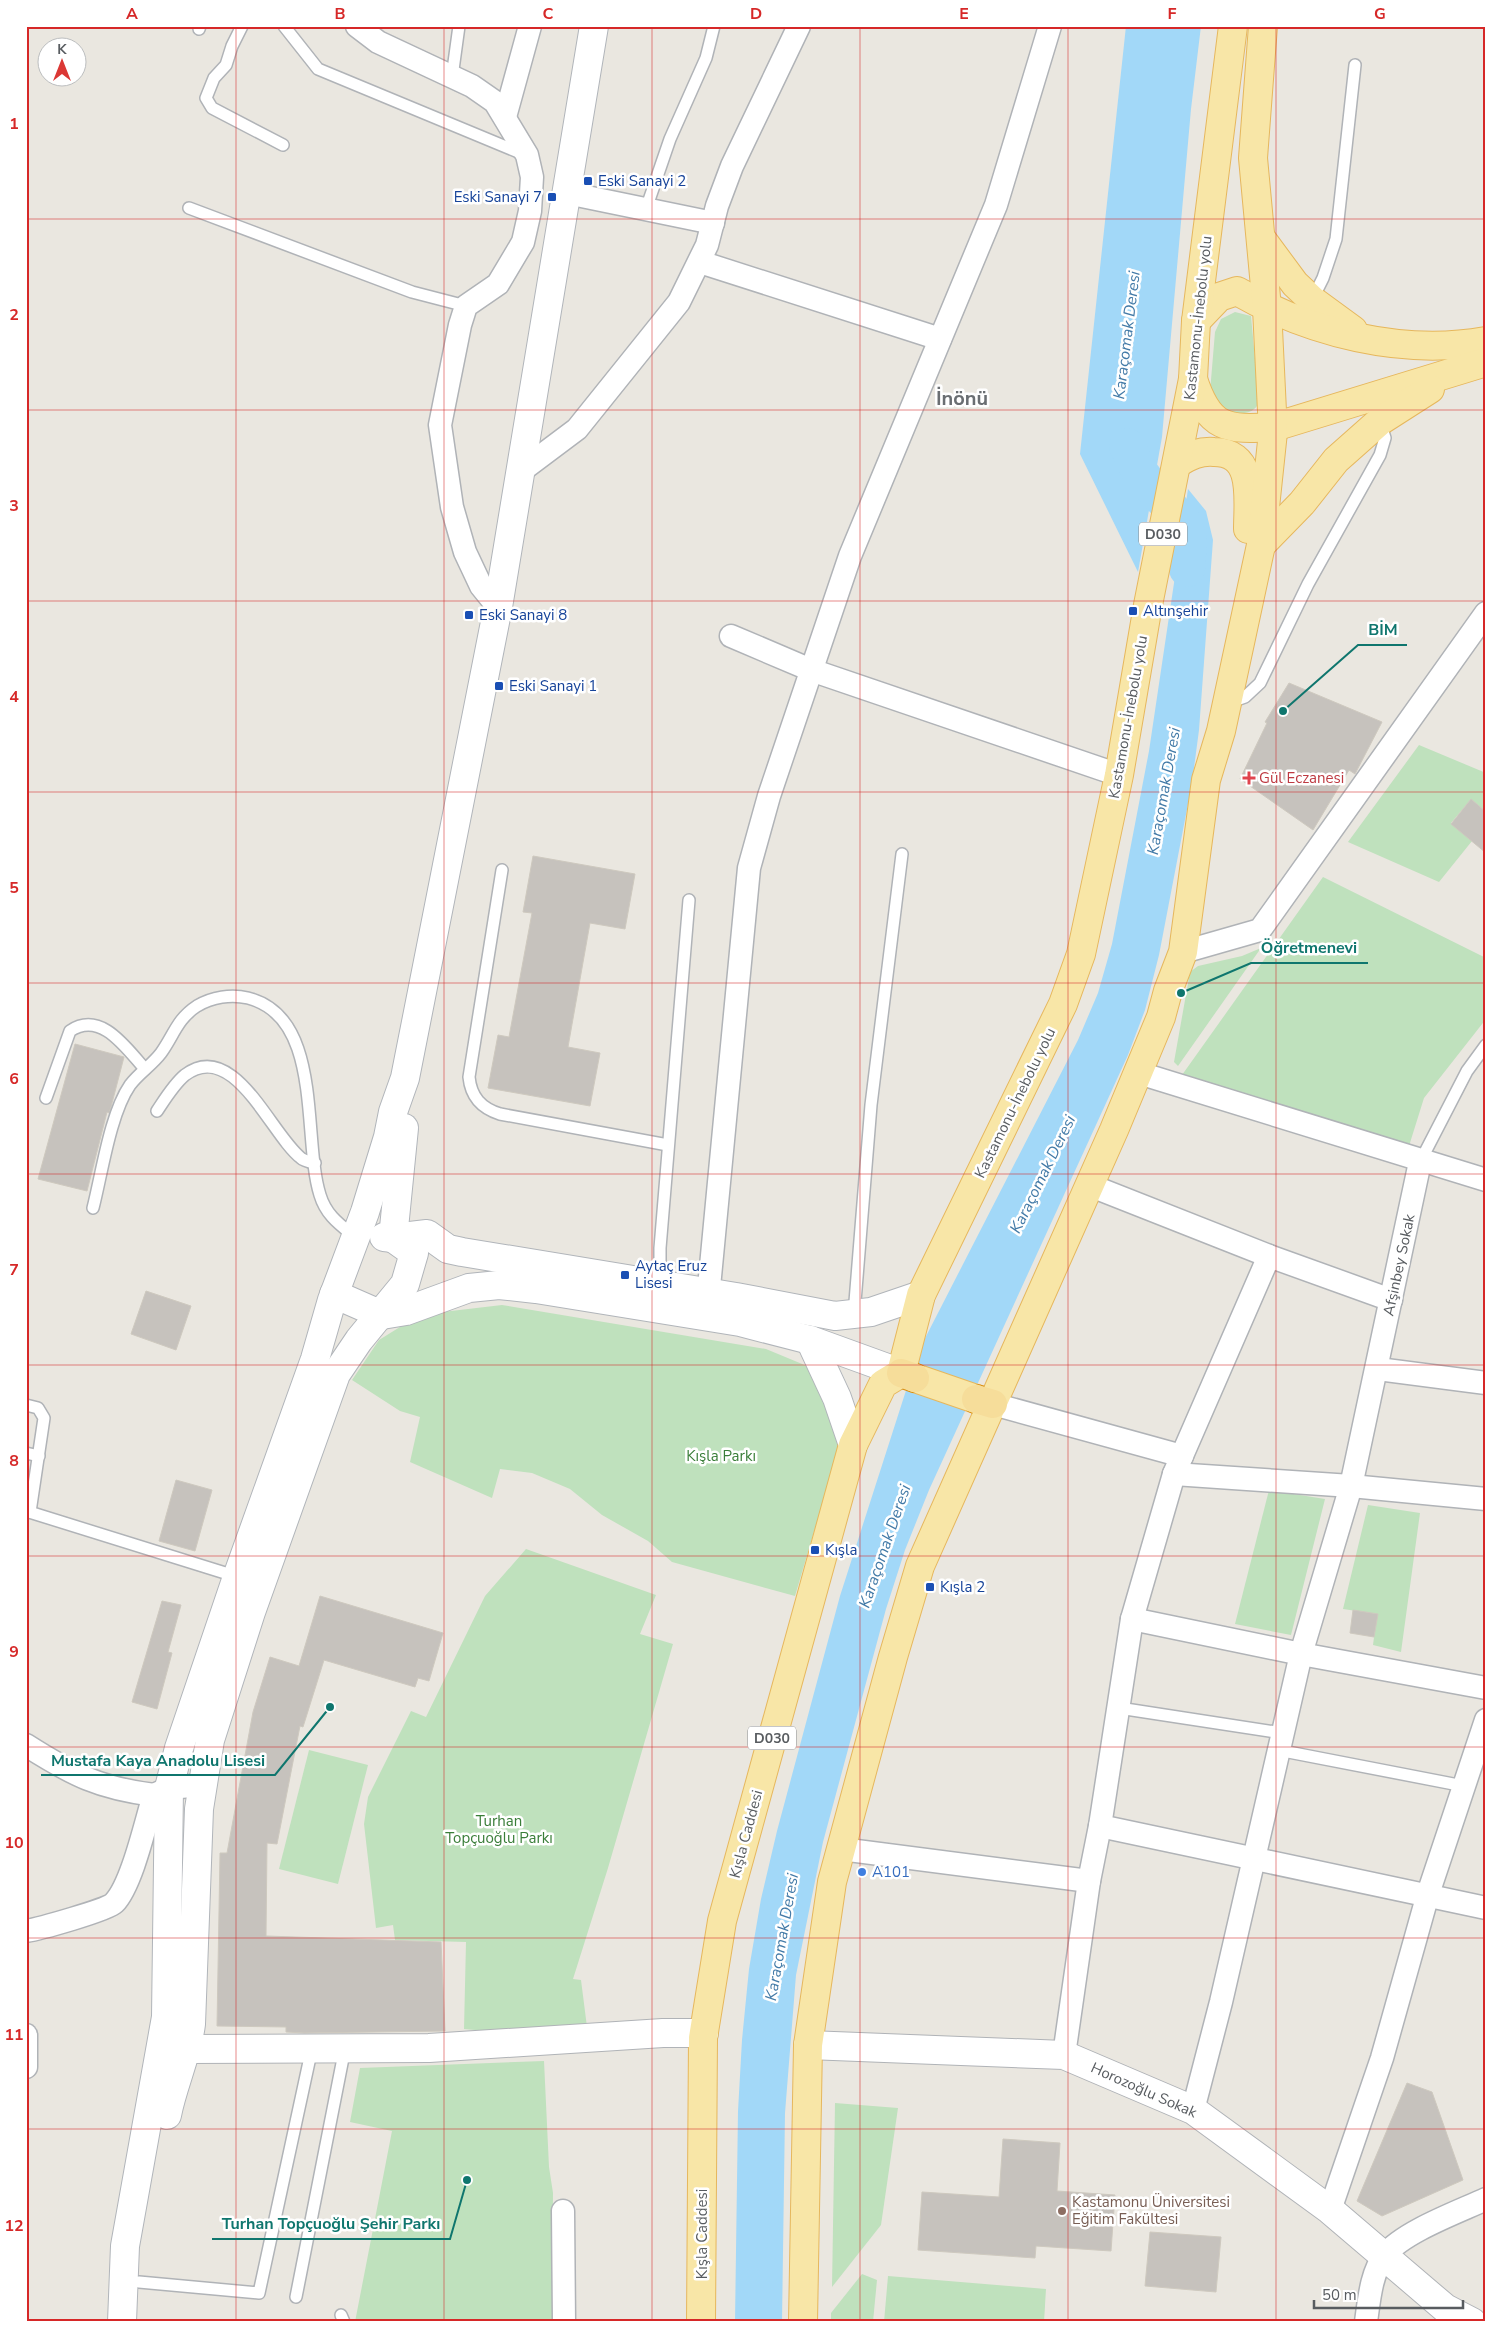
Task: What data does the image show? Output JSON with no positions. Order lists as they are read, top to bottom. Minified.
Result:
{"streets":{"main road":["Kastamonu-İnebolu yolu","D030","Kışla Caddesi","Horozoğlu Sokak"],"street":["Afşinbey Sokak"]},"crossings":[["Kastamonu-İnebolu yolu","Kışla Caddesi"],["Afşinbey Sokak","Horozoğlu Sokak"]],"districts":["İnönü"],"water":["Karaçomak Deresi"],"parks":["Kışla Parkı","Turhan Topçuoğlu Parkı"],"places":{"transit":["Eski Sanayi 2","Eski Sanayi 7","Altınşehir","Eski Sanayi 8","Eski Sanayi 1","Aytaç Eruz Lisesi","Kışla","Kışla 2"],"other":["BİM","Öğretmenevi","Mustafa Kaya Anadolu Lisesi","A101","Turhan Topçuoğlu Şehir Parkı","Kastamonu Üniversitesi Eğitim Fakültesi"],"health":["Gül Eczanesi"]},"scale_bar":"50 m","north":"top","grid":{"columns":["A","B","C","D","E","F","G"],"rows":["1","2","3","4","5","6","7","8","9","10","11","12"]}}
